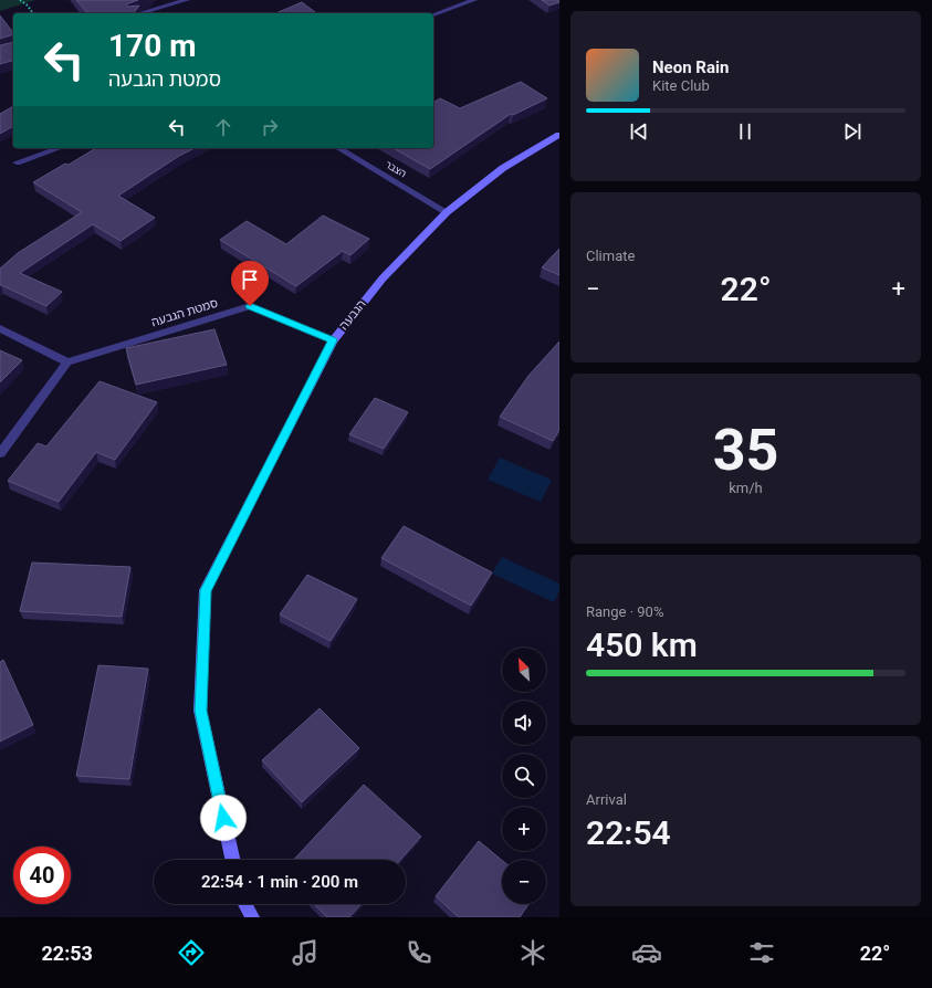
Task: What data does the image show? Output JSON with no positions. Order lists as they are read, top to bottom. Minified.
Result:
{"streets":{"street":["הצבר","סמטת הגבעה","הגבעה"]},"crossings":[["הצבר","הגבעה"],["סמטת הגבעה","הגבעה"]],"north":"top left","page":{"turn":["170 m","סמטת הגבעה"],"song":["Neon Rain","Kite Club"],"tile":["Climate",["35","km/h"],["Range · 90%","450 km"],["Arrival","22:54"]],"heat":["−","22°","+"],"map_buttons":["+","−"],"limit":"40","trip":"22:54 · 1 min · 200 m","tabs":["22:53","22°"]}}
